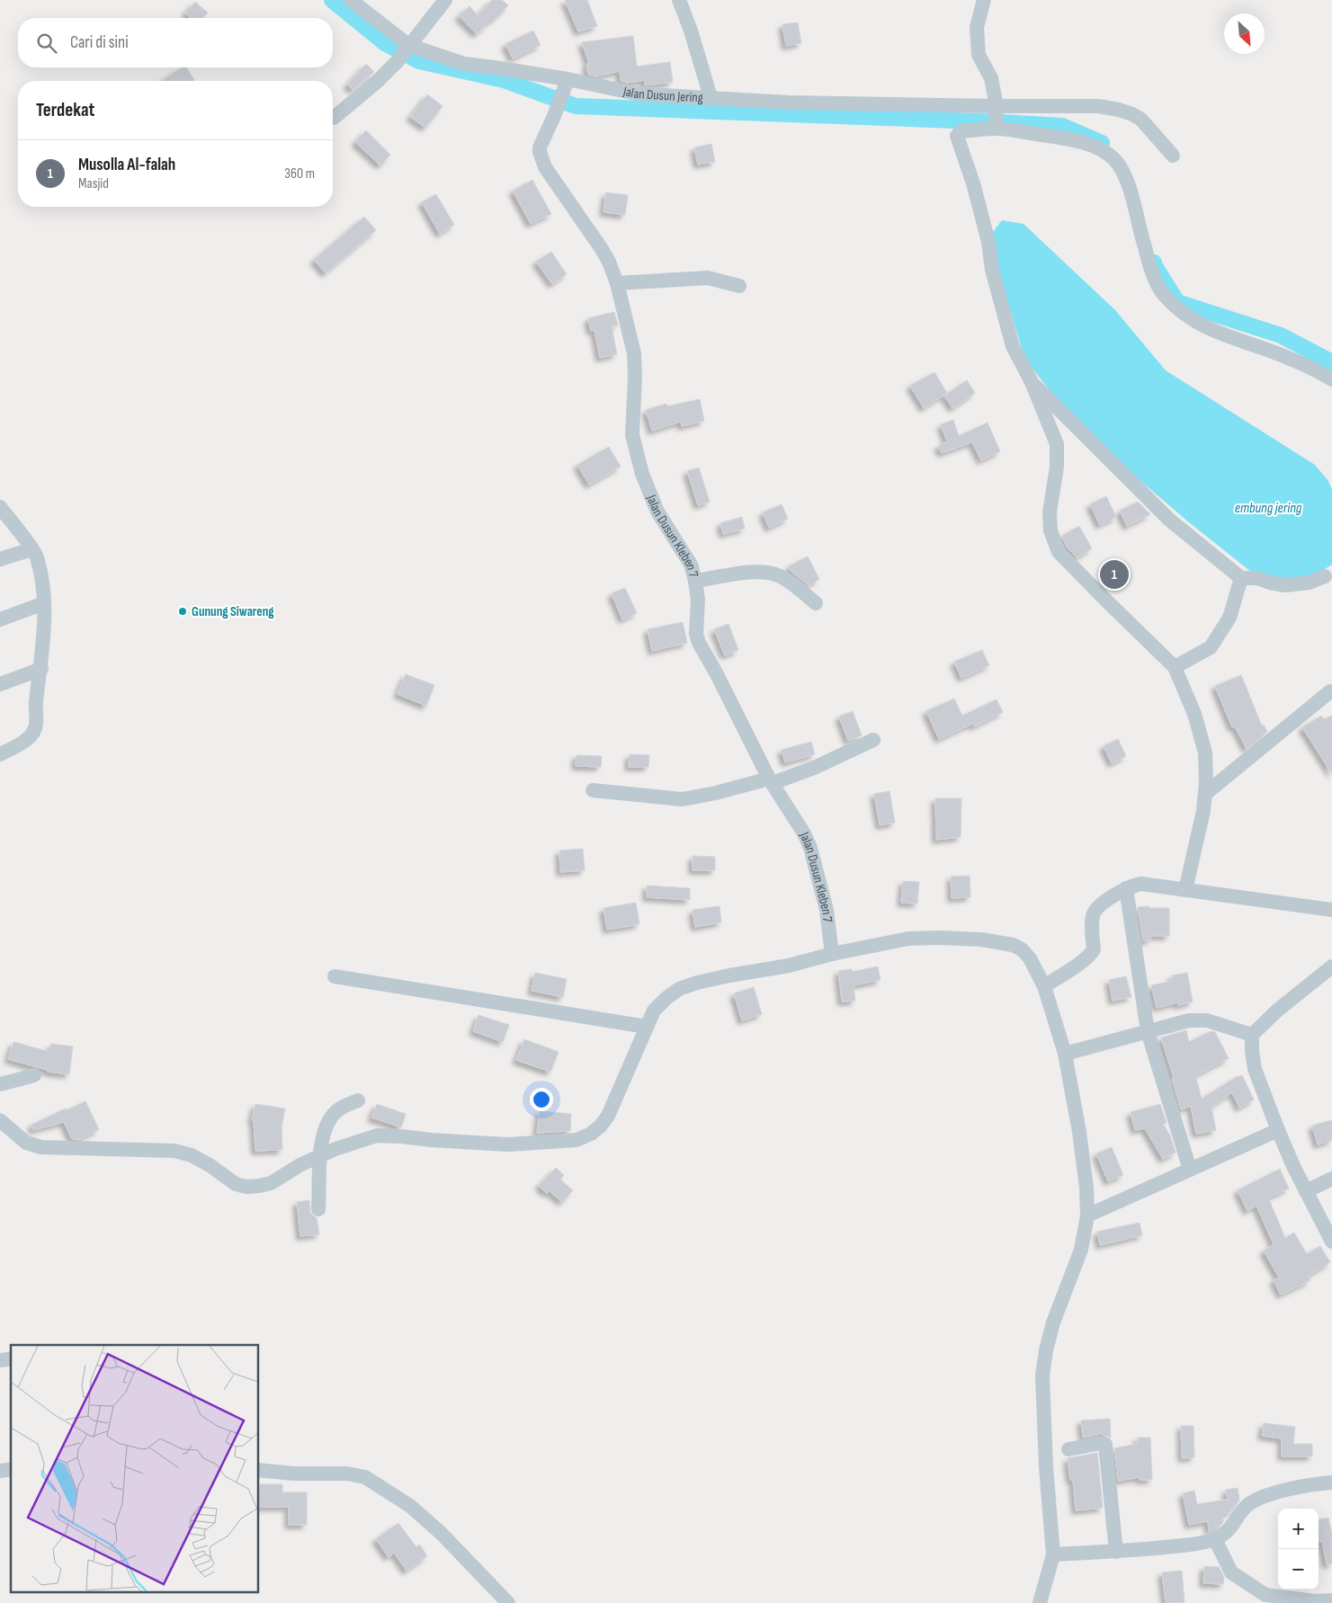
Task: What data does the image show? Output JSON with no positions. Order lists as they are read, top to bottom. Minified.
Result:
{"streets":{"street":["Jalan Dusun Jering","Jalan Dusun Kleben 7"]},"crossings":[["Jalan Dusun Jering","Jalan Dusun Kleben 7"]],"water":["embung jering"],"places":["Gunung Siwareng"],"north":"bottom right","page":{"search":"Cari di sini","heading":"Terdekat","list":[{"mark":"1","name":"Musolla Al-falah","note":"Masjid","value":"360 m"}],"pins":"1","map_buttons":["+","−"]}}
